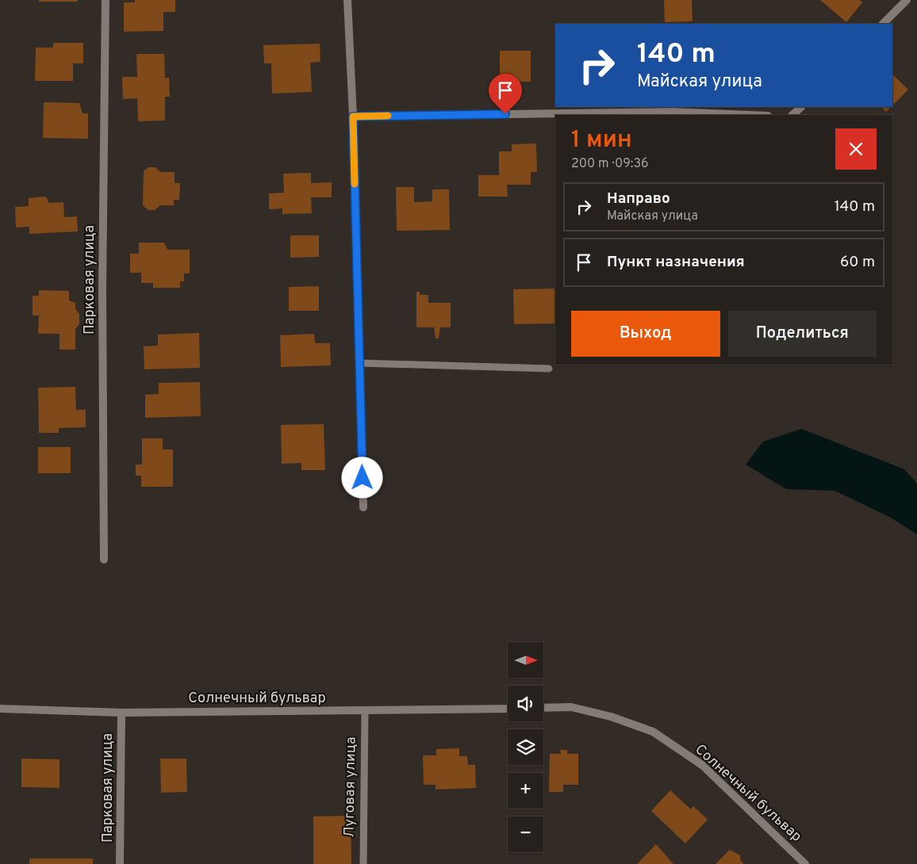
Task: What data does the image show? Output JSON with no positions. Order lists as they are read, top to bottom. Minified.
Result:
{"streets":{"street":["Парковая улица","Солнечный бульвар"],"lane":["Луговая улица"]},"crossings":[["Парковая улица","Солнечный бульвар"],["Солнечный бульвар","Луговая улица"]],"north":"right","page":{"turn":["140 m","Майская улица"],"heading":["1 мин","200 m · 09:36"],"list":[{"name":"Направо","note":"Майская улица","value":"140 m"},{"name":"Пункт назначения","value":"60 m"}],"buttons":["Выход","Поделиться"],"map_buttons":["+","−"]}}
